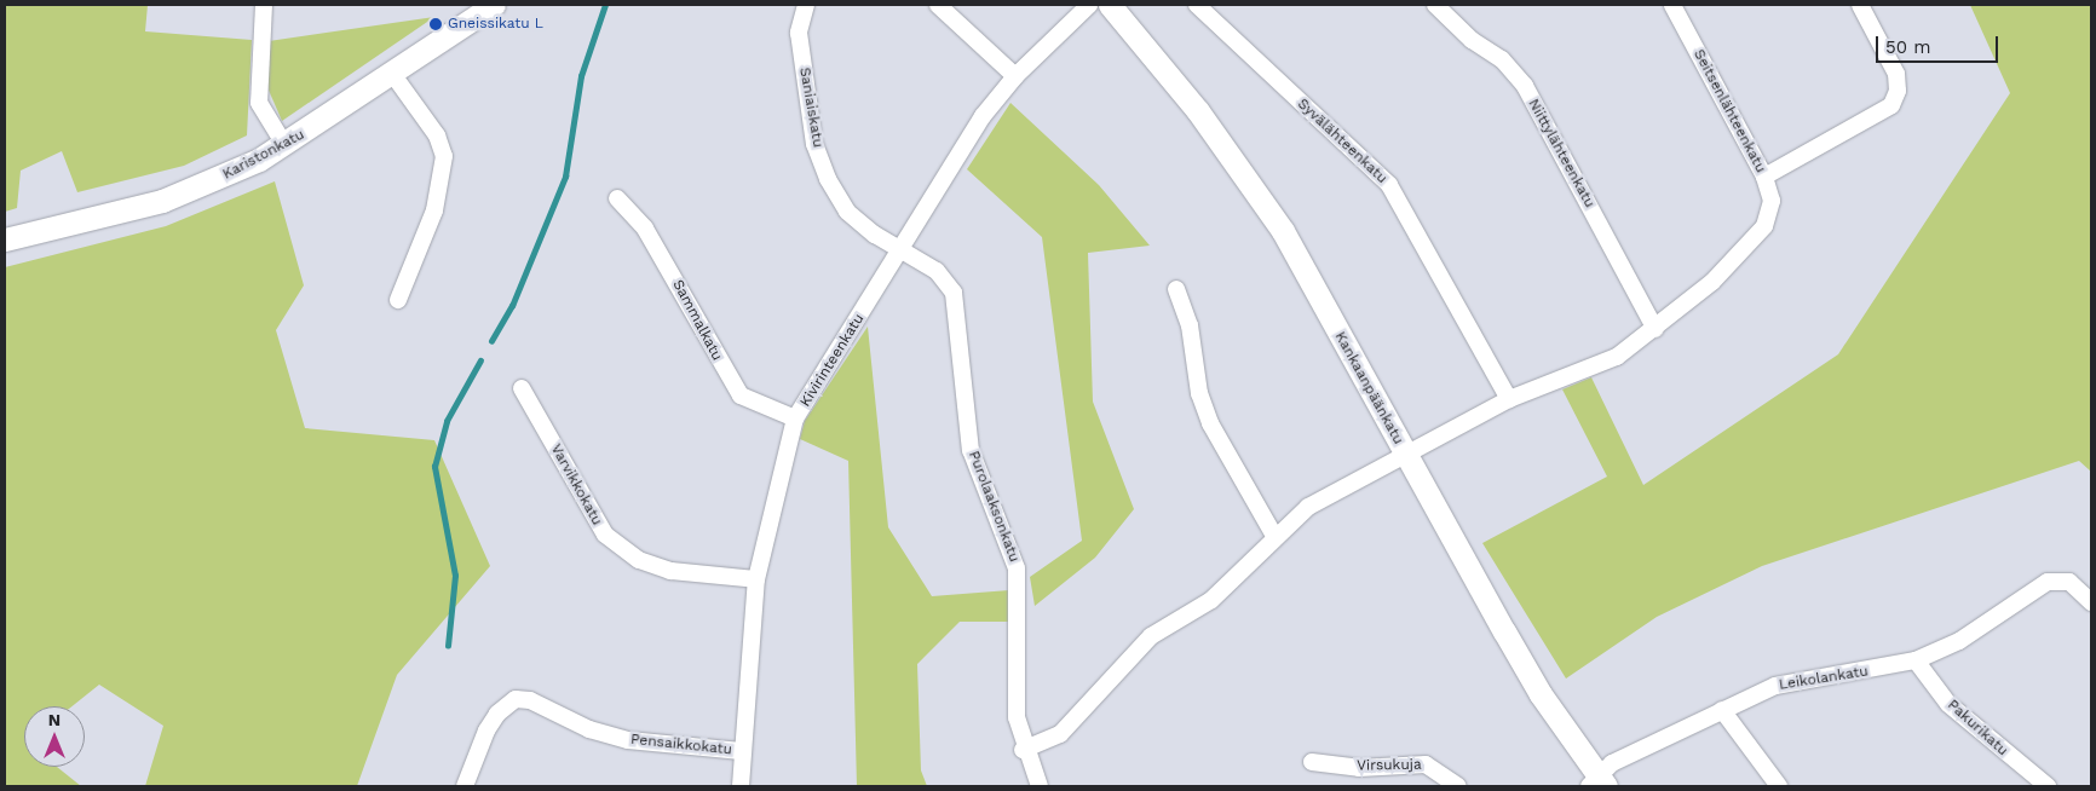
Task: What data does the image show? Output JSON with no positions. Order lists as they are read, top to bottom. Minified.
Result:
{"streets":{"street":["Saniaiskatu","Seitsenlähteenkatu","Syvälähteenkatu","Niittylähteenkatu","Karistonkatu","Sammalkatu","Kivirinteenkatu","Kankaanpäänkatu","Varvikkokatu","Purolaaksonkatu","Leikolankatu","Pakurikatu","Pensaikkokatu","Virsukuja"]},"crossings":[["Saniaiskatu","Kivirinteenkatu"],["Saniaiskatu","Purolaaksonkatu"],["Seitsenlähteenkatu","Syvälähteenkatu"],["Seitsenlähteenkatu","Niittylähteenkatu"],["Seitsenlähteenkatu","Kankaanpäänkatu"],["Seitsenlähteenkatu","Purolaaksonkatu"],["Sammalkatu","Kivirinteenkatu"],["Kivirinteenkatu","Varvikkokatu"],["Kivirinteenkatu","Purolaaksonkatu"],["Kivirinteenkatu","Pensaikkokatu"],["Kankaanpäänkatu","Leikolankatu"],["Leikolankatu","Pakurikatu"]],"places":["Gneissikatu L"],"scale_bar":"50 m","north":"top"}
